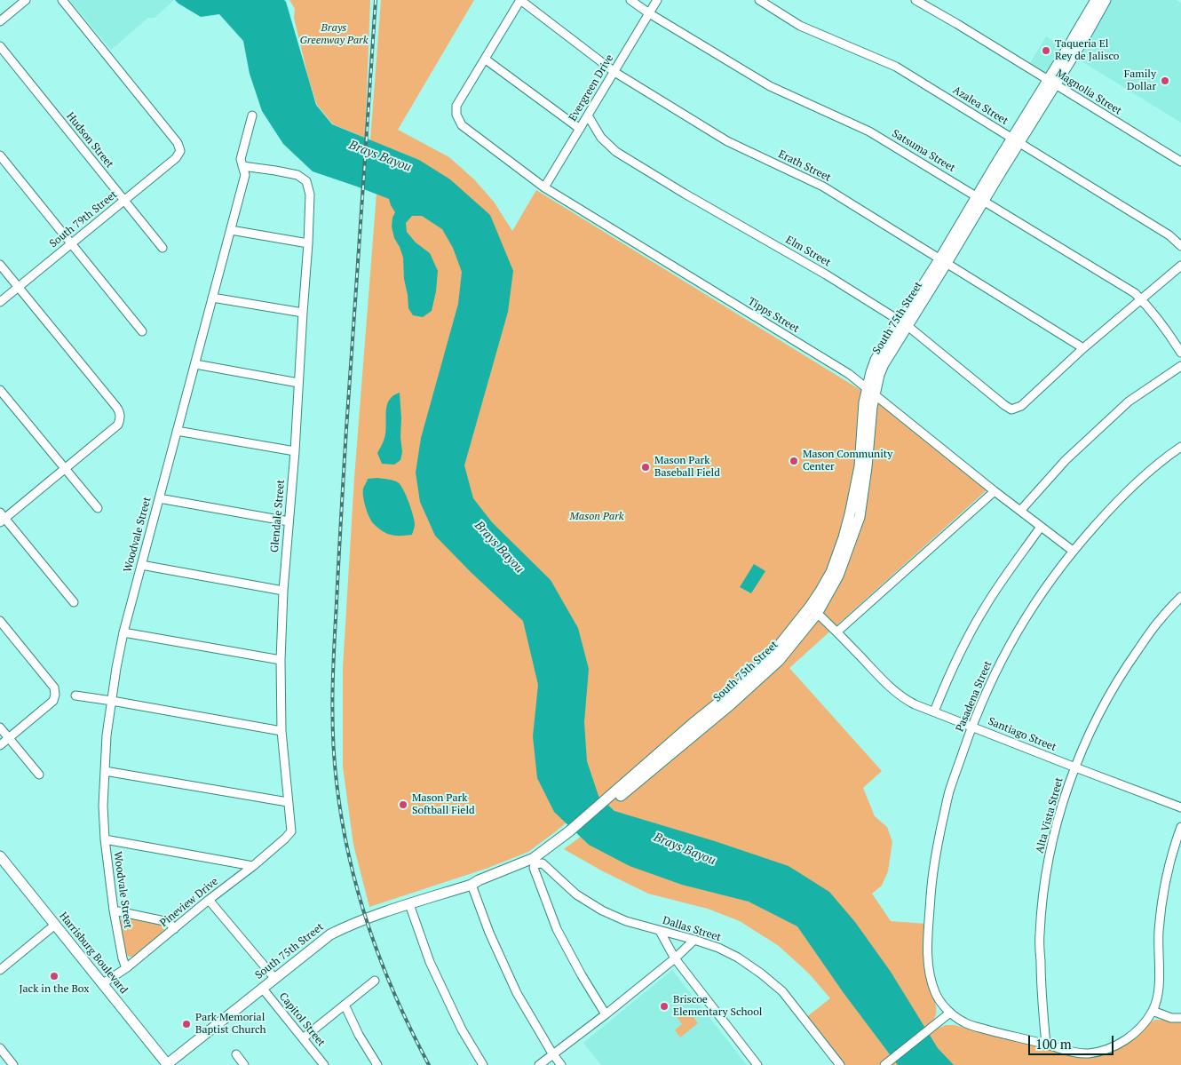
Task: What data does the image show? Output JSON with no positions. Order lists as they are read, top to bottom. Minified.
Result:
{"streets":{"main road":["South 75th Street","Harrisburg Boulevard"],"street":["Evergreen Drive","Magnolia Street","Azalea Street","Hudson Street","Satsuma Street","Erath Street","South 79th Street","Elm Street","Tipps Street","Glendale Street","Woodvale Street","Pasadena Street","Santiago Street","Alta Vista Street","Pineview Drive","Dallas Street","Capitol Street"]},"crossings":[["Evergreen Drive","Satsuma Street"],["Evergreen Drive","Erath Street"],["Evergreen Drive","Elm Street"],["Evergreen Drive","Tipps Street"],["Magnolia Street","South 75th Street"],["Azalea Street","South 75th Street"],["Hudson Street","South 79th Street"],["Satsuma Street","South 75th Street"],["Erath Street","Elm Street"],["Erath Street","South 75th Street"],["Elm Street","South 75th Street"],["Tipps Street","South 75th Street"],["Tipps Street","Pasadena Street"],["South 75th Street","Santiago Street"],["South 75th Street","Dallas Street"],["South 75th Street","Harrisburg Boulevard"],["South 75th Street","Capitol Street"],["Glendale Street","Woodvale Street"],["Glendale Street","Pineview Drive"],["Woodvale Street","Pineview Drive"],["Pasadena Street","Santiago Street"],["Pasadena Street","Alta Vista Street"],["Santiago Street","Alta Vista Street"],["Pineview Drive","Harrisburg Boulevard"]],"water":["Brays Bayou"],"parks":["Brays Greenway Park","Mason Park"],"places":["Taqueria El Rey de Jalisco","Family Dollar","Mason Community Center","Mason Park Baseball Field","Mason Park Softball Field","Jack in the Box","Briscoe Elementary School","Park Memorial Baptist Church"],"scale_bar":"100 m"}
